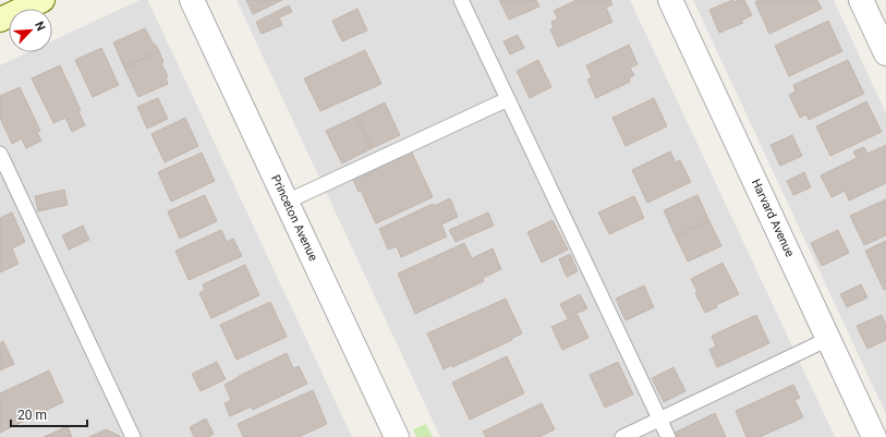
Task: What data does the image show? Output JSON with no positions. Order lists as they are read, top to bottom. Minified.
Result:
{"streets":{"street":["Princeton Avenue","Harvard Avenue"]},"scale_bar":"20 m","north":"top right"}
